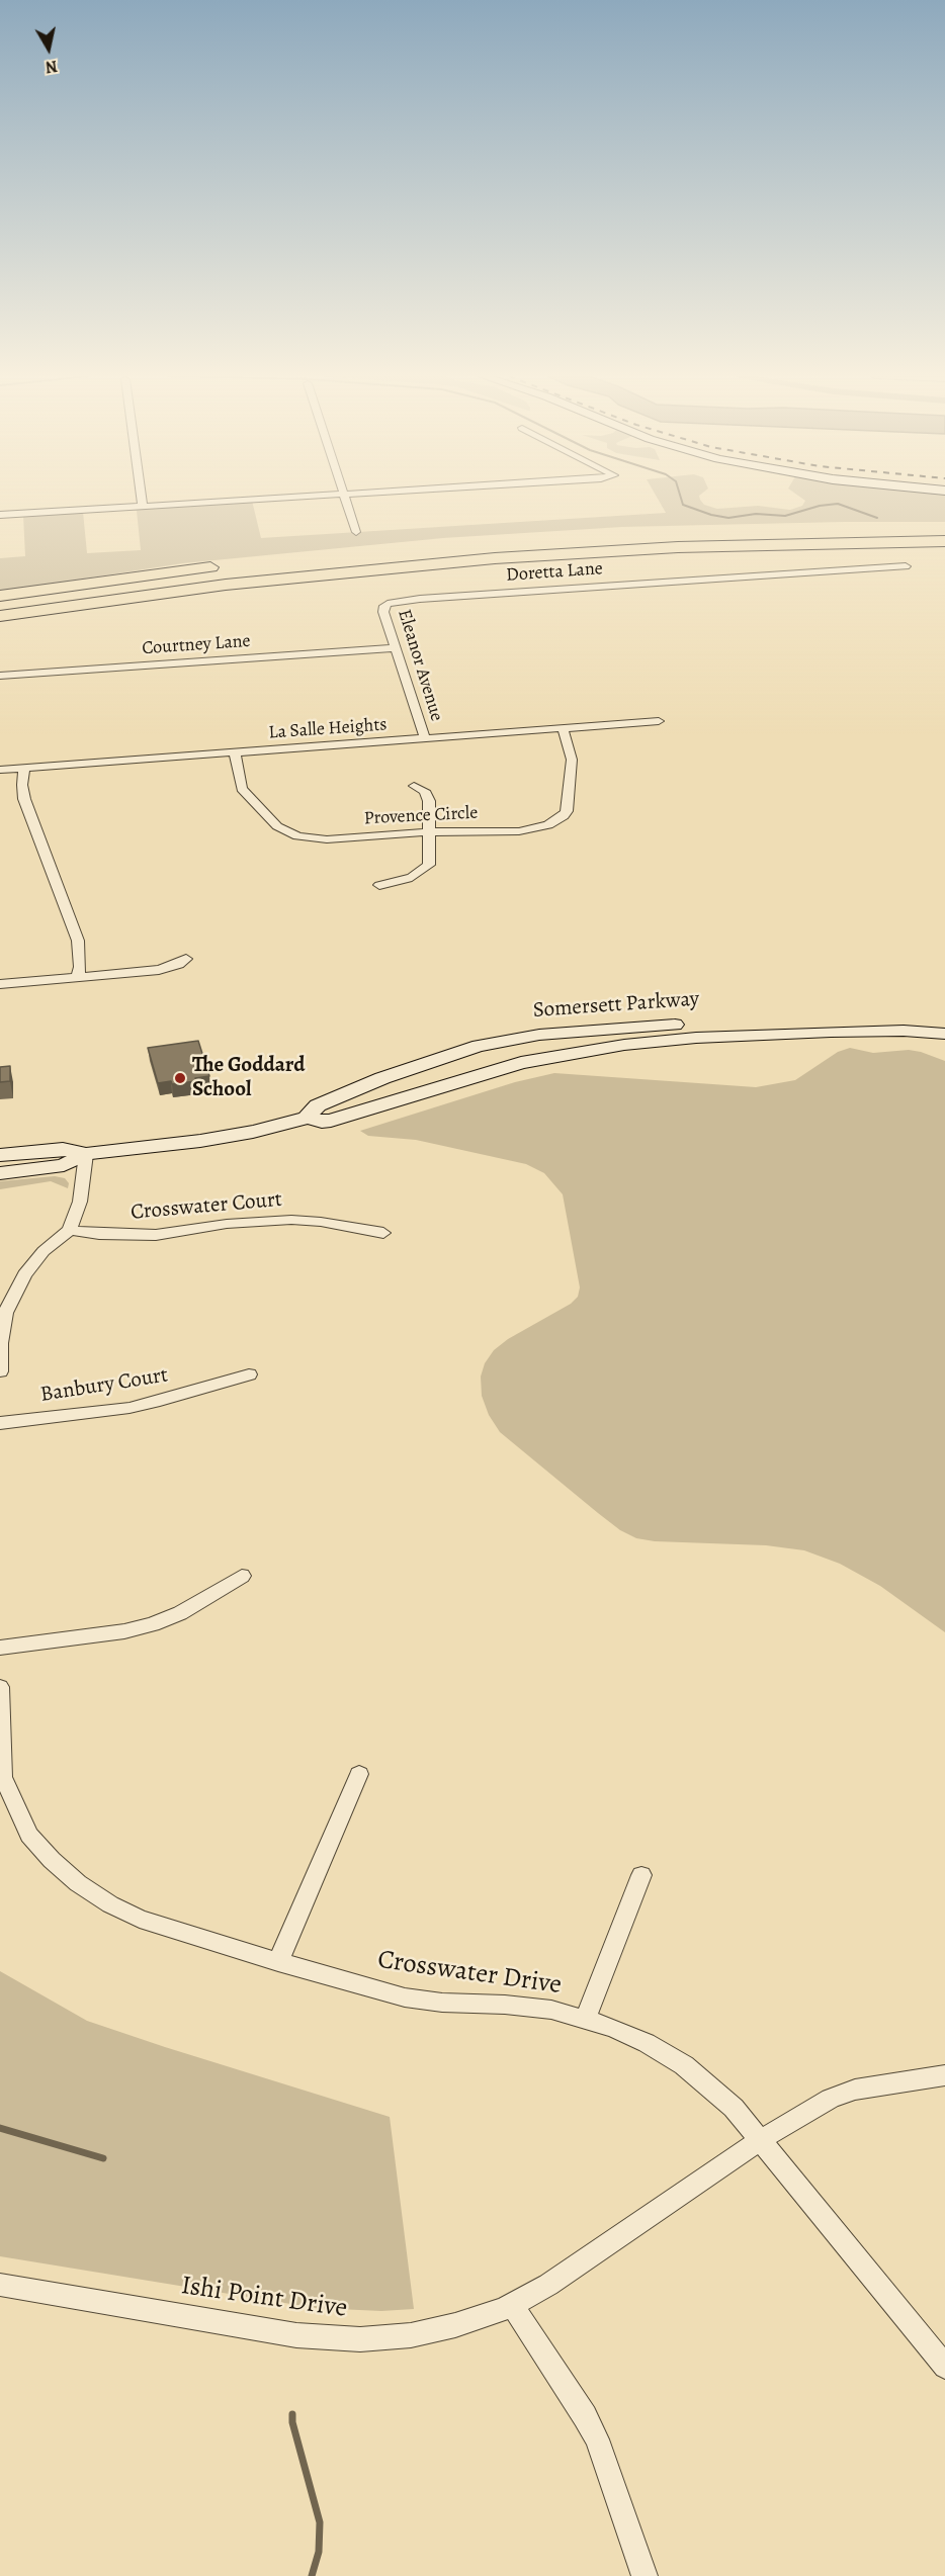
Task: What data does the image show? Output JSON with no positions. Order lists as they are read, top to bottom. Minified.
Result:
{"streets":{"main road":["Somersett Parkway"],"street":["Doretta Lane","Courtney Lane","Eleanor Avenue","La Salle Heights","Provence Circle","Crosswater Court","Banbury Court","Crosswater Drive","Ishi Point Drive"]},"crossings":[["Doretta Lane","Eleanor Avenue"],["Courtney Lane","Eleanor Avenue"],["Eleanor Avenue","La Salle Heights"],["La Salle Heights","Provence Circle"],["Crosswater Drive","Ishi Point Drive"]],"places":["The Goddard School"],"north":"bottom"}
